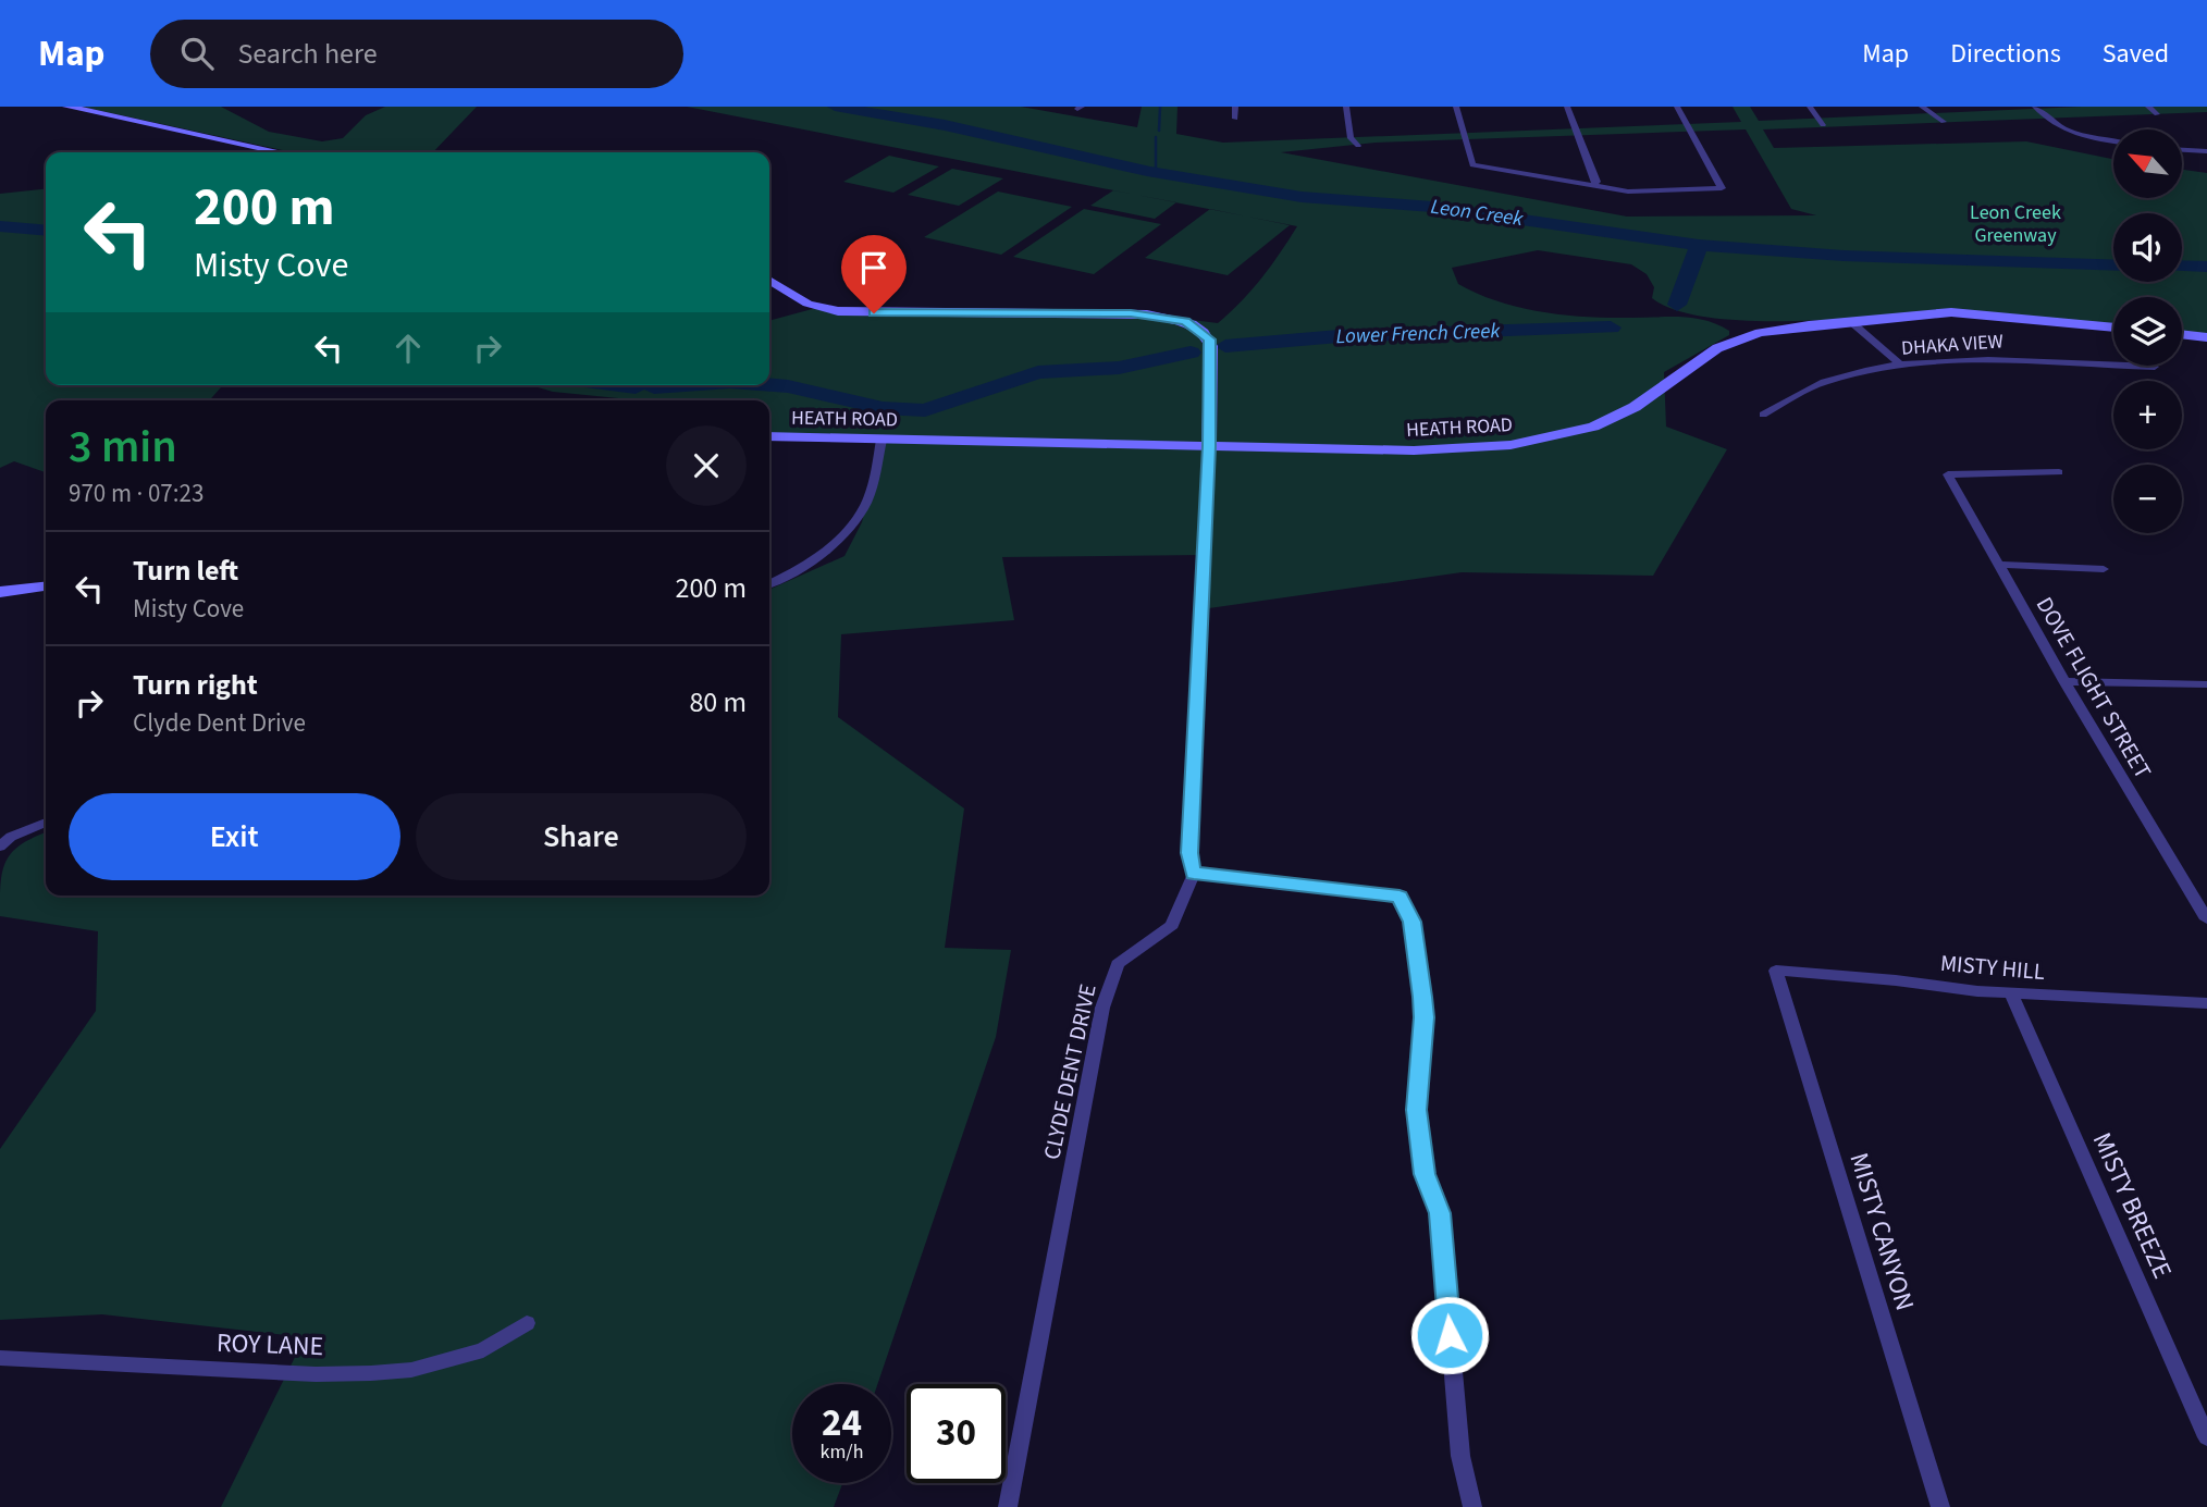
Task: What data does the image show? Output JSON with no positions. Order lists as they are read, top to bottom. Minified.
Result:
{"streets":{"street":["DHAKA VIEW","HEATH ROAD","DOVE FLIGHT STREET","MISTY HILL","CLYDE DENT DRIVE","MISTY BREEZE","MISTY CANYON","ROY LANE"]},"crossings":[["HEATH ROAD","CLYDE DENT DRIVE"],["MISTY HILL","MISTY BREEZE"],["MISTY HILL","MISTY CANYON"]],"water":["Leon Creek","Lower French Creek"],"parks":["Leon Creek Greenway"],"north":"top left","page":{"header":"Map","search":"Search here","nav":["Map","Directions","Saved"],"map_buttons":["+","−"],"turn":["200 m","Misty Cove"],"heading":["3 min","970 m · 07:23"],"list":[{"name":"Turn left","note":"Misty Cove","value":"200 m"},{"name":"Turn right","note":"Clyde Dent Drive","value":"80 m"}],"buttons":["Exit","Share"],"speed":"24 km/h","limit":"30"}}
